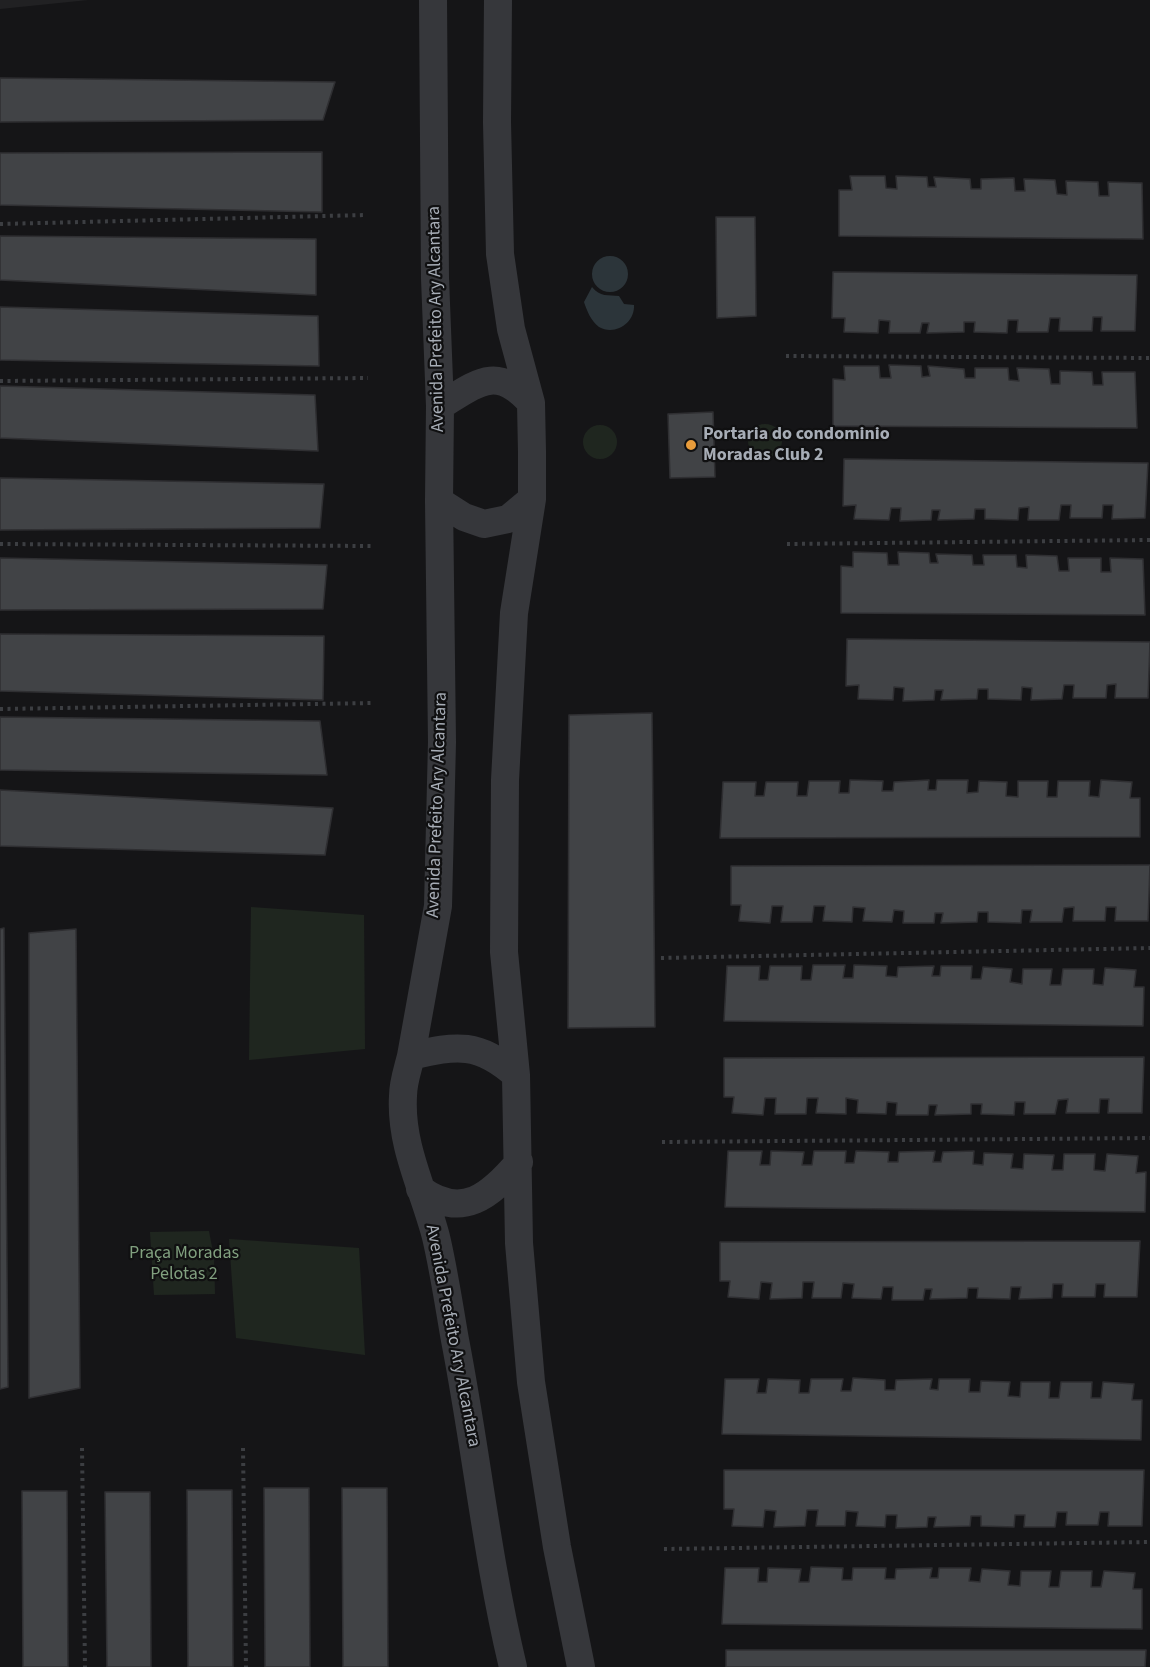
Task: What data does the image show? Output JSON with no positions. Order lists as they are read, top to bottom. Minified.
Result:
{"streets":{"street":["Avenida Prefeito Ary Alcantara"]},"parks":["Praça Moradas Pelotas 2"],"places":["Portaria do condominio Moradas Club 2"]}
